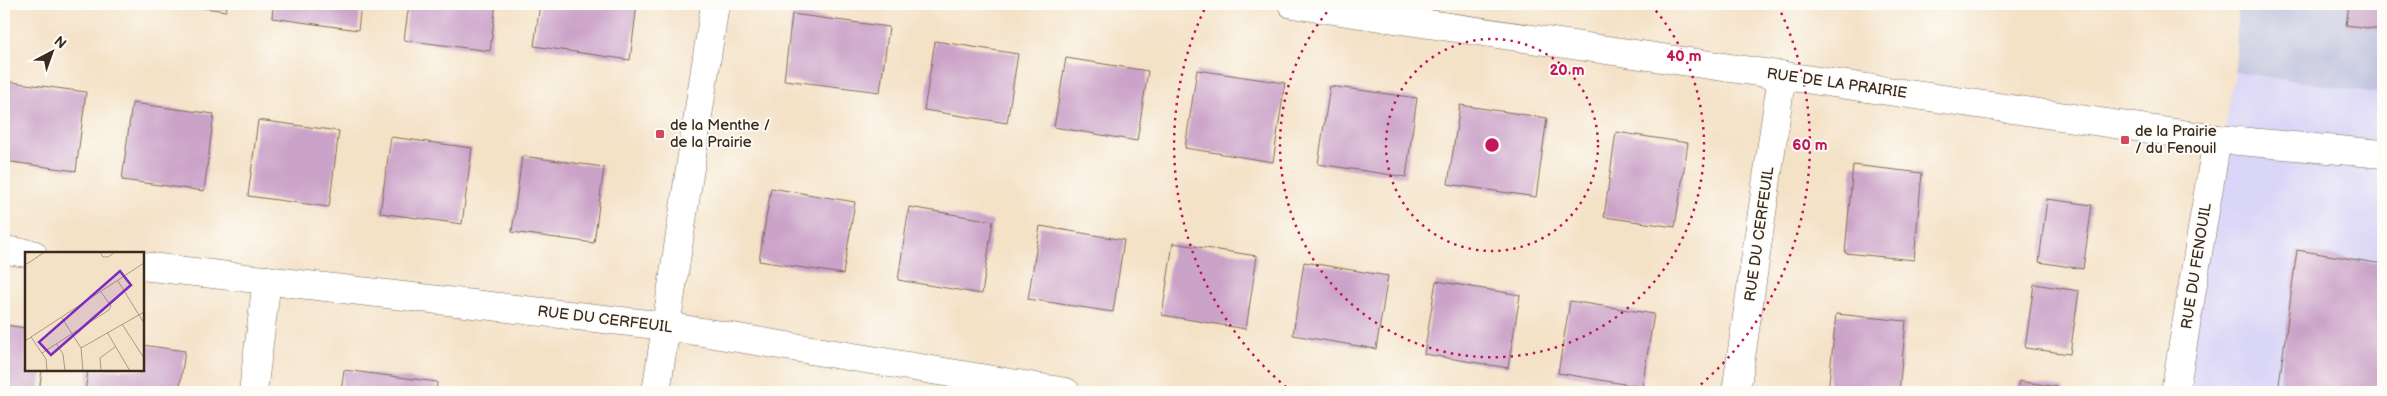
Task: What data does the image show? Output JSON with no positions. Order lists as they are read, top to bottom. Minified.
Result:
{"streets":{"street":["RUE DE LA PRAIRIE","RUE DU CERFEUIL","RUE DU FENOUIL"]},"crossings":[["RUE DE LA PRAIRIE","RUE DU CERFEUIL"],["RUE DE LA PRAIRIE","RUE DU FENOUIL"]],"places":{"transit":["de la Menthe / de la Prairie","de la Prairie / du Fenouil"]},"north":"top right","rings":["40 m","20 m","60 m"]}
